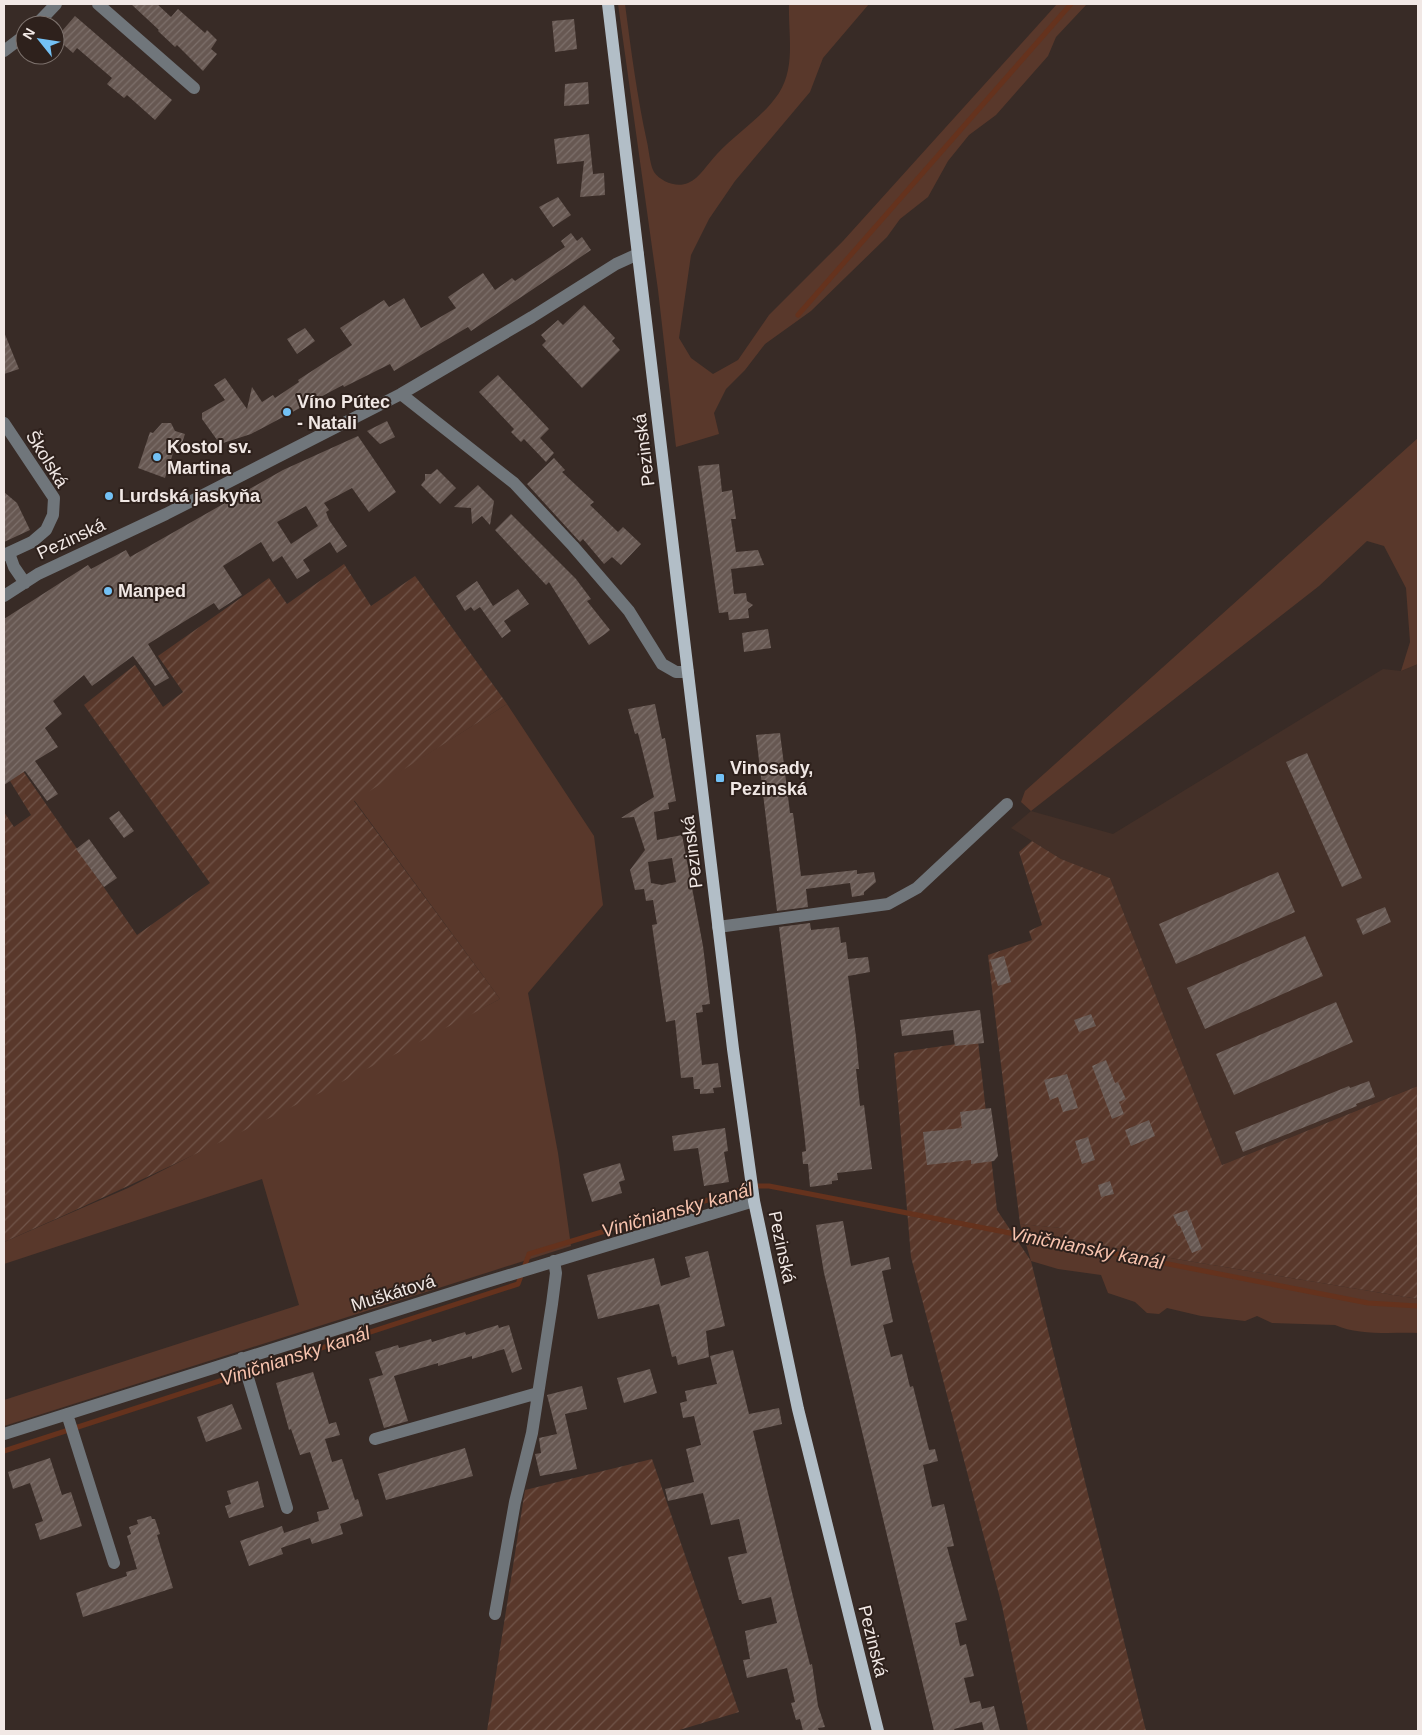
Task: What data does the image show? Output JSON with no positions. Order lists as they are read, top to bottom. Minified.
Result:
{"streets":{"main road":["Pezinská"],"street":["Školská","Muškátová"]},"crossings":[["Pezinská","Školská"],["Pezinská","Muškátová"]],"water":["Viničniansky kanál"],"places":{"other":["Víno Pútec - Natali","Kostol sv. Martina","Lurdská jaskyňa","Manped"],"transit":["Vinosady, Pezinská"]},"north":"top left"}
